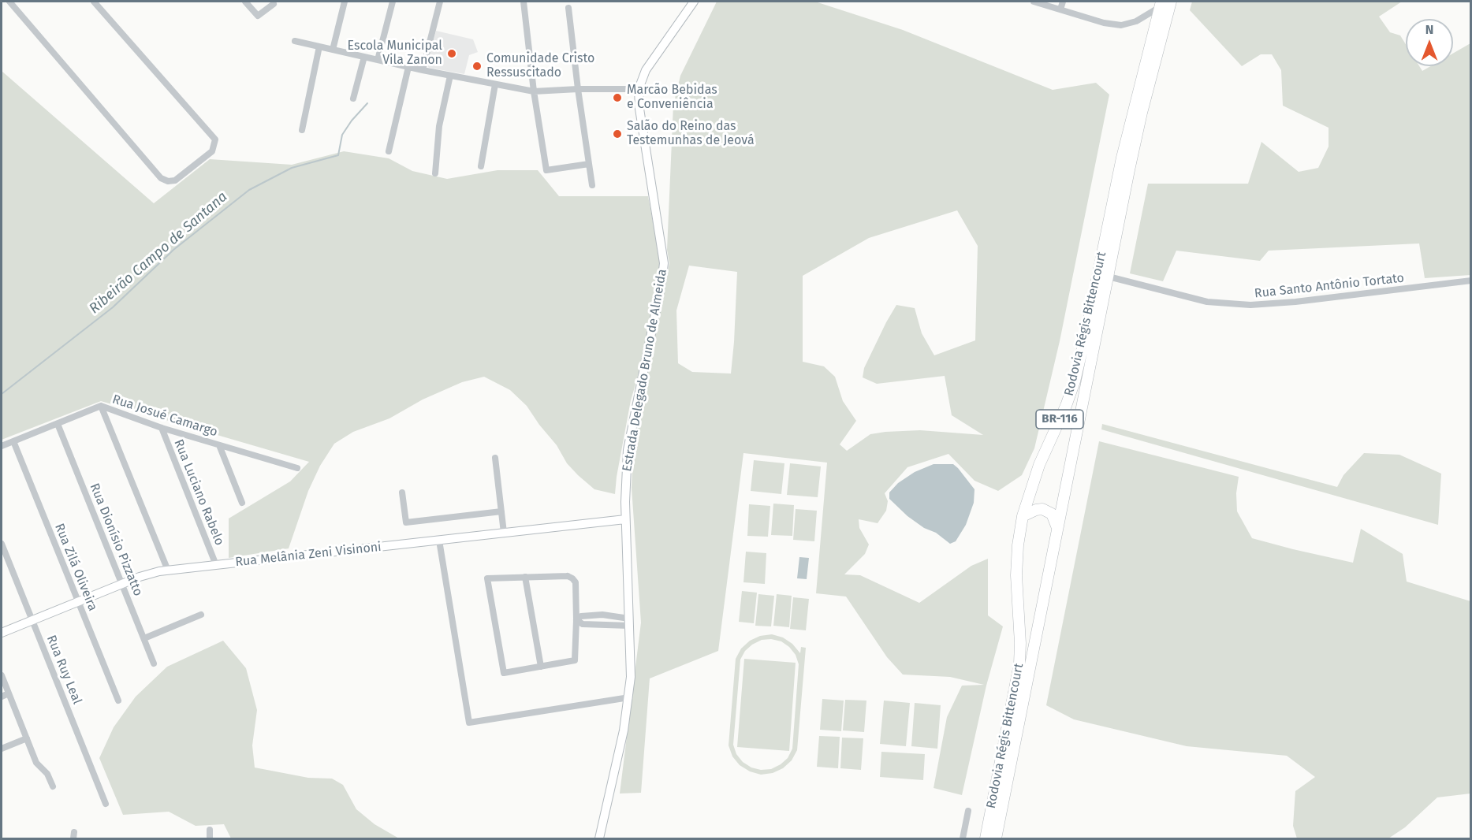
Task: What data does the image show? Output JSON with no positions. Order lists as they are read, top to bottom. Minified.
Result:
{"streets":{"highway":["Rodovia Régis Bittencourt","BR-116"],"main road":["Estrada Delegado Bruno de Almeida","Rua Melânia Zeni Visinoni"],"street":["Rua Santo Antônio Tortato","Rua Josué Camargo","Rua Luciano Rabelo","Rua Dionísio Pizzatto","Rua Zilá Oliveira","Rua Ruy Leal"]},"crossings":[["Rua Santo Antônio Tortato","Rodovia Régis Bittencourt"],["Estrada Delegado Bruno de Almeida","Rua Melânia Zeni Visinoni"],["Rua Josué Camargo","Rua Luciano Rabelo"],["Rua Josué Camargo","Rua Dionísio Pizzatto"],["Rua Josué Camargo","Rua Zilá Oliveira"],["Rua Luciano Rabelo","Rua Melânia Zeni Visinoni"],["Rua Dionísio Pizzatto","Rua Melânia Zeni Visinoni"],["Rua Melânia Zeni Visinoni","Rua Zilá Oliveira"],["Rua Melânia Zeni Visinoni","Rua Ruy Leal"]],"water":["Ribeirão Campo de Santana"],"places":["Escola Municipal Vila Zanon","Comunidade Cristo Ressuscitado","Marcão Bebidas e Conveniência","Salão do Reino das Testemunhas de Jeová"],"north":"top"}
